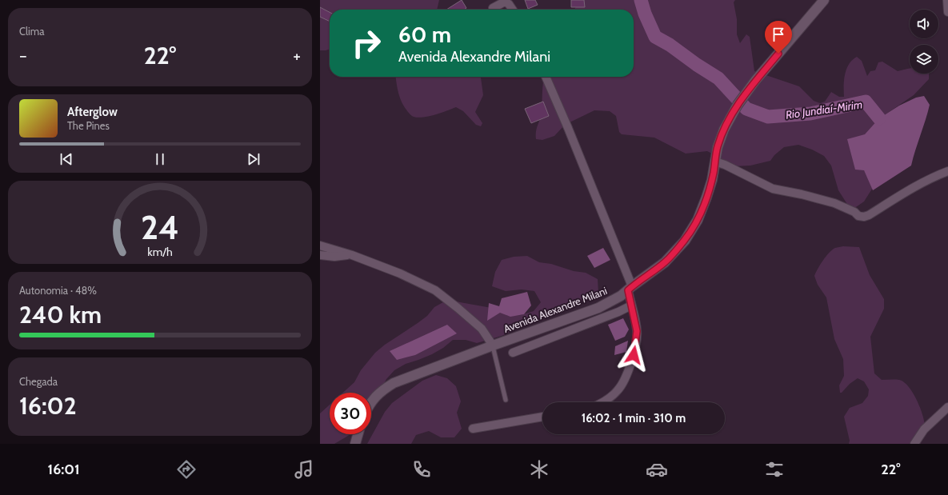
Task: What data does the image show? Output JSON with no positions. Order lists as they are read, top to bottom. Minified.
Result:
{"streets":{"street":["Avenida Alexandre Milani"]},"water":["Rio Jundiaí-Mirim"],"page":{"tile":["Clima",["Autonomia · 48%","240 km"],["Chegada","16:02"]],"turn":["60 m","Avenida Alexandre Milani"],"heat":["−","22°","+"],"song":["Afterglow","The Pines"],"limit":"30","trip":"16:02 · 1 min · 310 m","tabs":["16:01","22°"],"gauge":["24","km/h"]}}
